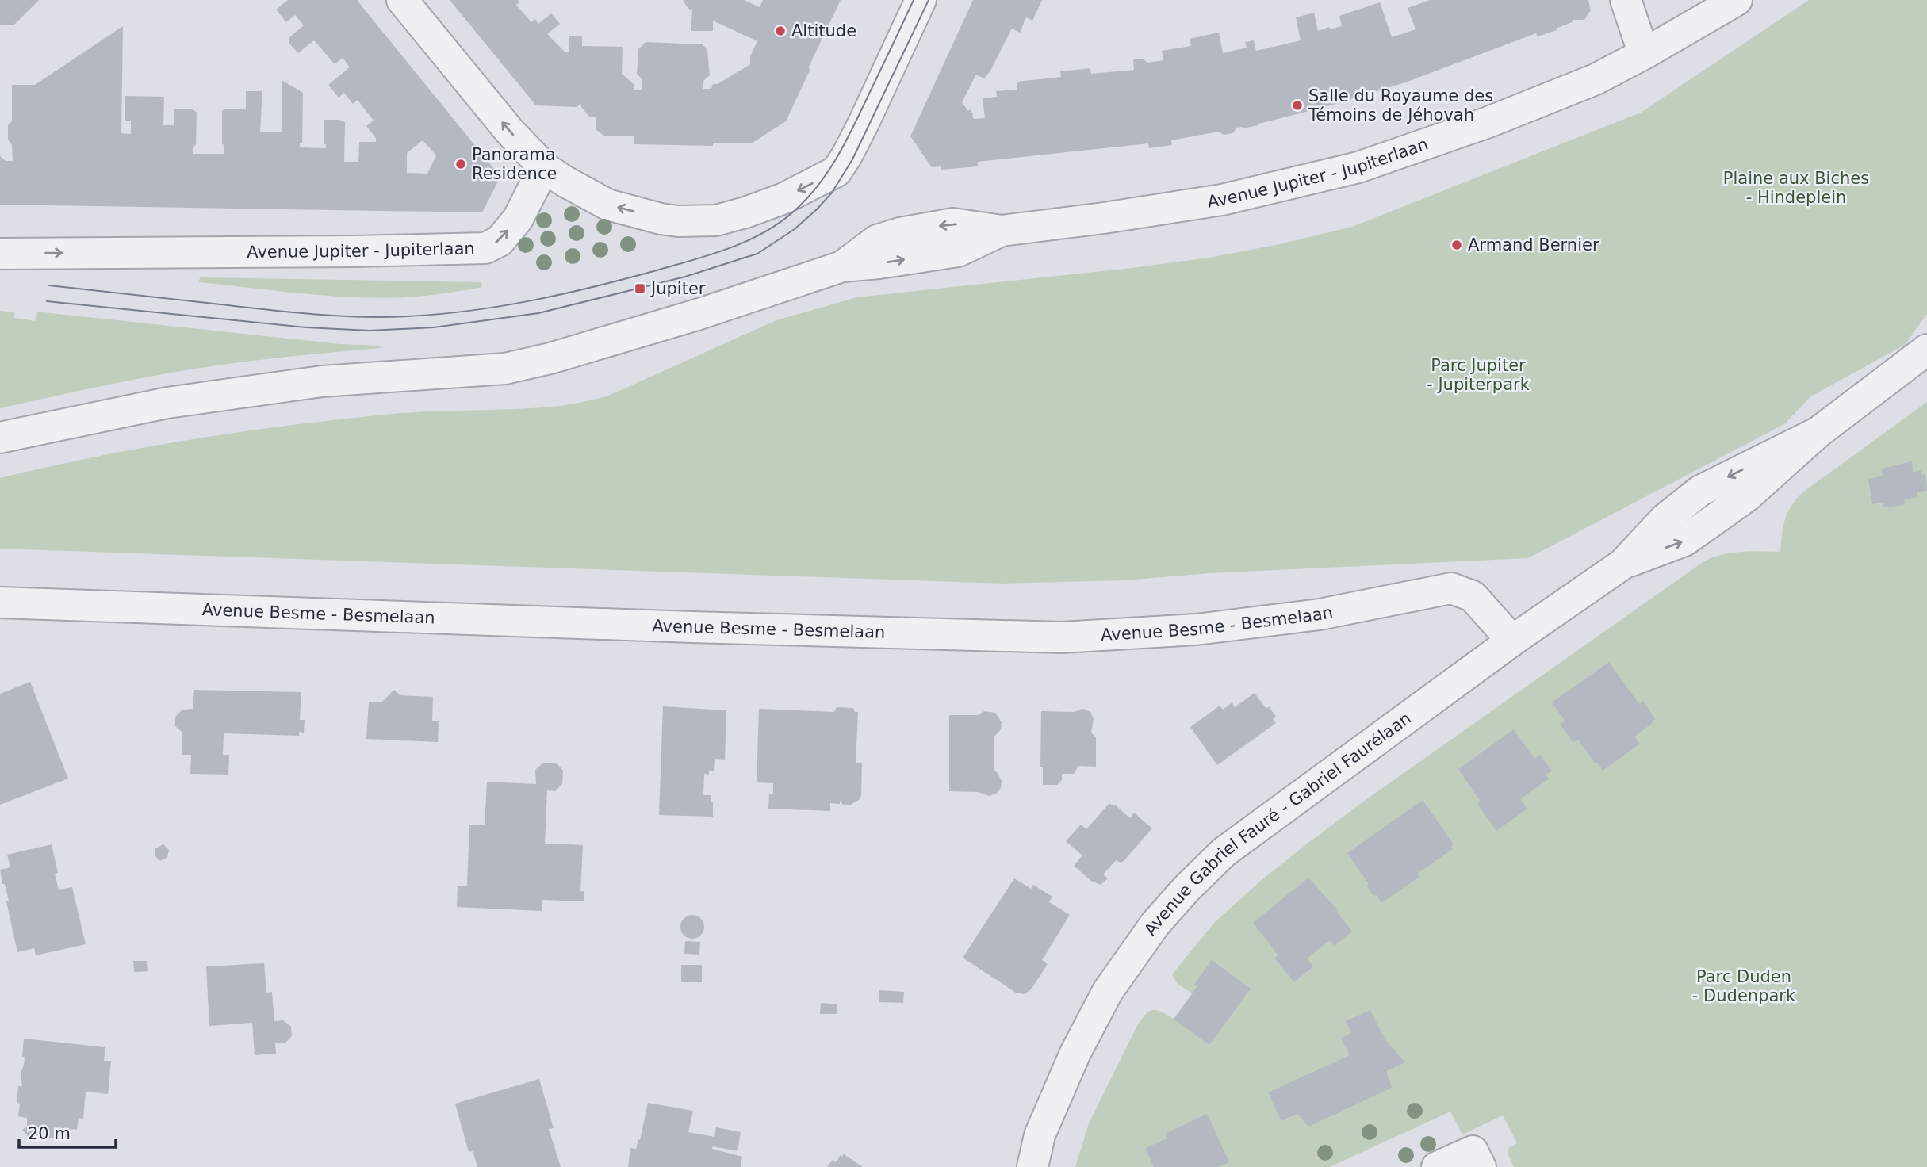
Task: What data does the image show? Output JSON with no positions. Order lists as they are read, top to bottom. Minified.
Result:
{"streets":{"street":["Avenue Jupiter - Jupiterlaan","Avenue Besme - Besmelaan","Avenue Gabriel Fauré - Gabriel Faurélaan"]},"crossings":[["Avenue Besme - Besmelaan","Avenue Gabriel Fauré - Gabriel Faurélaan"]],"parks":["Plaine aux Biches - Hindeplein","Parc Jupiter - Jupiterpark","Parc Duden - Dudenpark"],"places":{"other":["Altitude","Salle du Royaume des Témoins de Jéhovah","Panorama Residence","Armand Bernier"],"transit":["Jupiter"]},"scale_bar":"20 m"}
